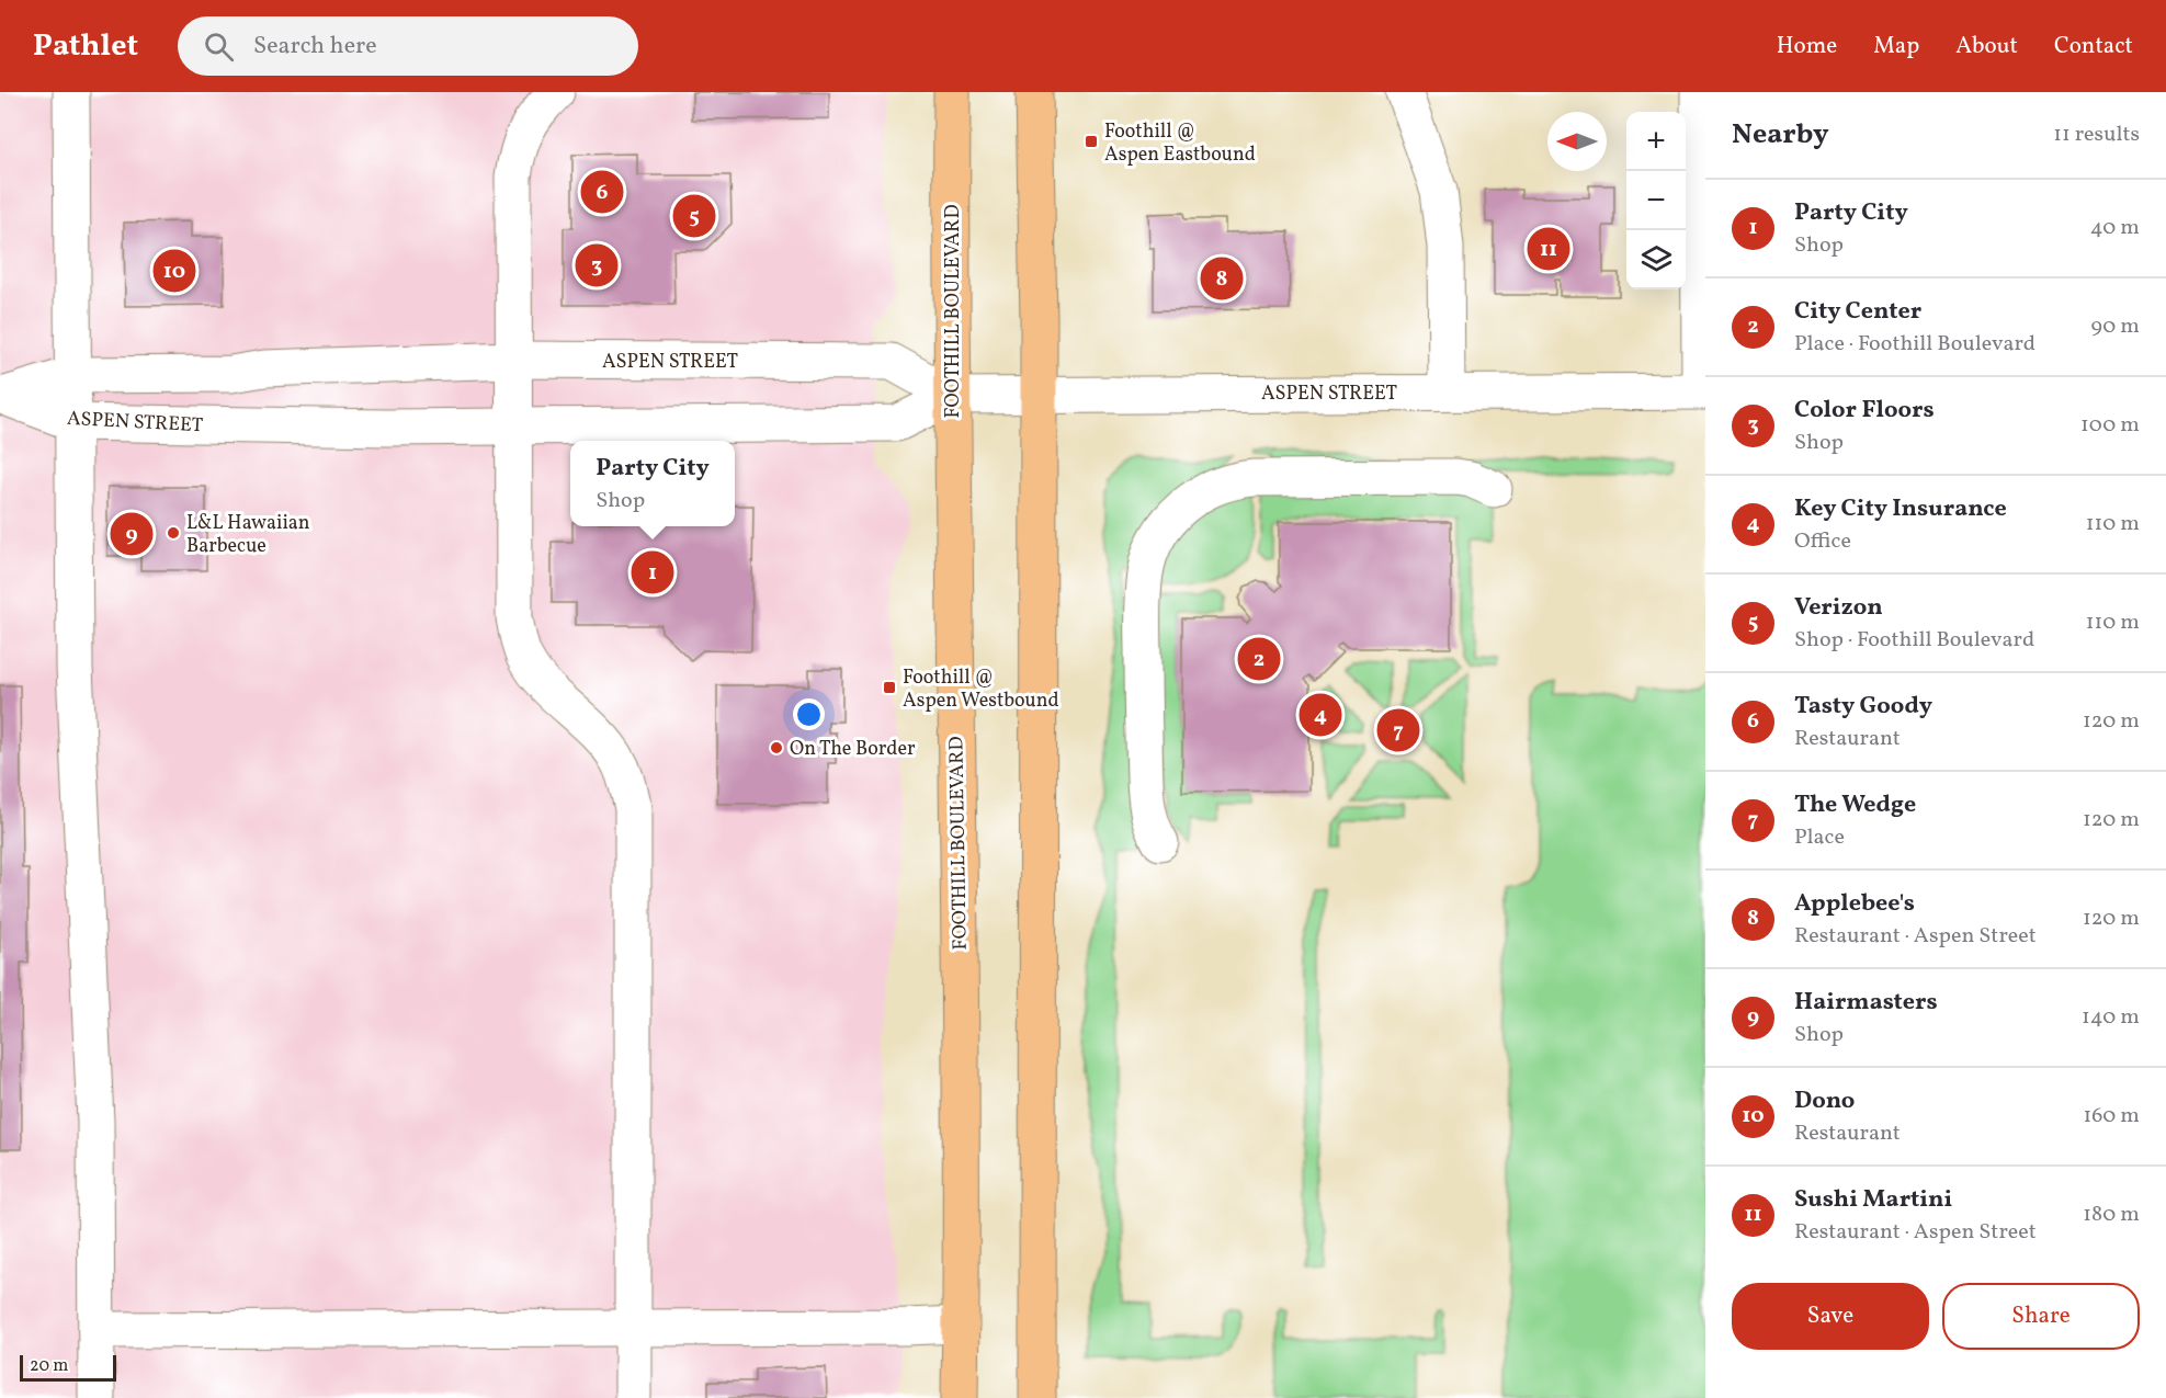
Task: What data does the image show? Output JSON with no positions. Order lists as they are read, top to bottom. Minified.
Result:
{"streets":{"main road":["FOOTHILL BOULEVARD"],"street":["ASPEN STREET"]},"crossings":[["FOOTHILL BOULEVARD","ASPEN STREET"]],"places":{"transit":["Foothill @ Aspen Eastbound","Foothill @ Aspen Westbound"],"other":["L&L Hawaiian Barbecue","On The Border"]},"scale_bar":"20 m","north":"left","page":{"header":"Pathlet","search":"Search here","nav":["Home","Map","About","Contact"],"heading":["Nearby","11 results"],"map_buttons":["+","−"],"pins":["6","5","11","3","10","8","9","1","2","4","7"],"list":[{"mark":"1","name":"Party City","note":"Shop","value":"40 m"},{"mark":"2","name":"City Center","note":"Place · Foothill Boulevard","value":"90 m"},{"mark":"3","name":"Color Floors","note":"Shop","value":"100 m"},{"mark":"4","name":"Key City Insurance","note":"Office","value":"110 m"},{"mark":"5","name":"Verizon","note":"Shop · Foothill Boulevard","value":"110 m"},{"mark":"6","name":"Tasty Goody","note":"Restaurant","value":"120 m"},{"mark":"7","name":"The Wedge","note":"Place","value":"120 m"},{"mark":"8","name":"Applebee's","note":"Restaurant · Aspen Street","value":"120 m"},{"mark":"9","name":"Hairmasters","note":"Shop","value":"140 m"},{"mark":"10","name":"Dono","note":"Restaurant","value":"160 m"},{"mark":"11","name":"Sushi Martini","note":"Restaurant · Aspen Street","value":"180 m"}],"popup":["Party City","Shop"],"buttons":["Save","Share"],"scale":"20 m"}}
